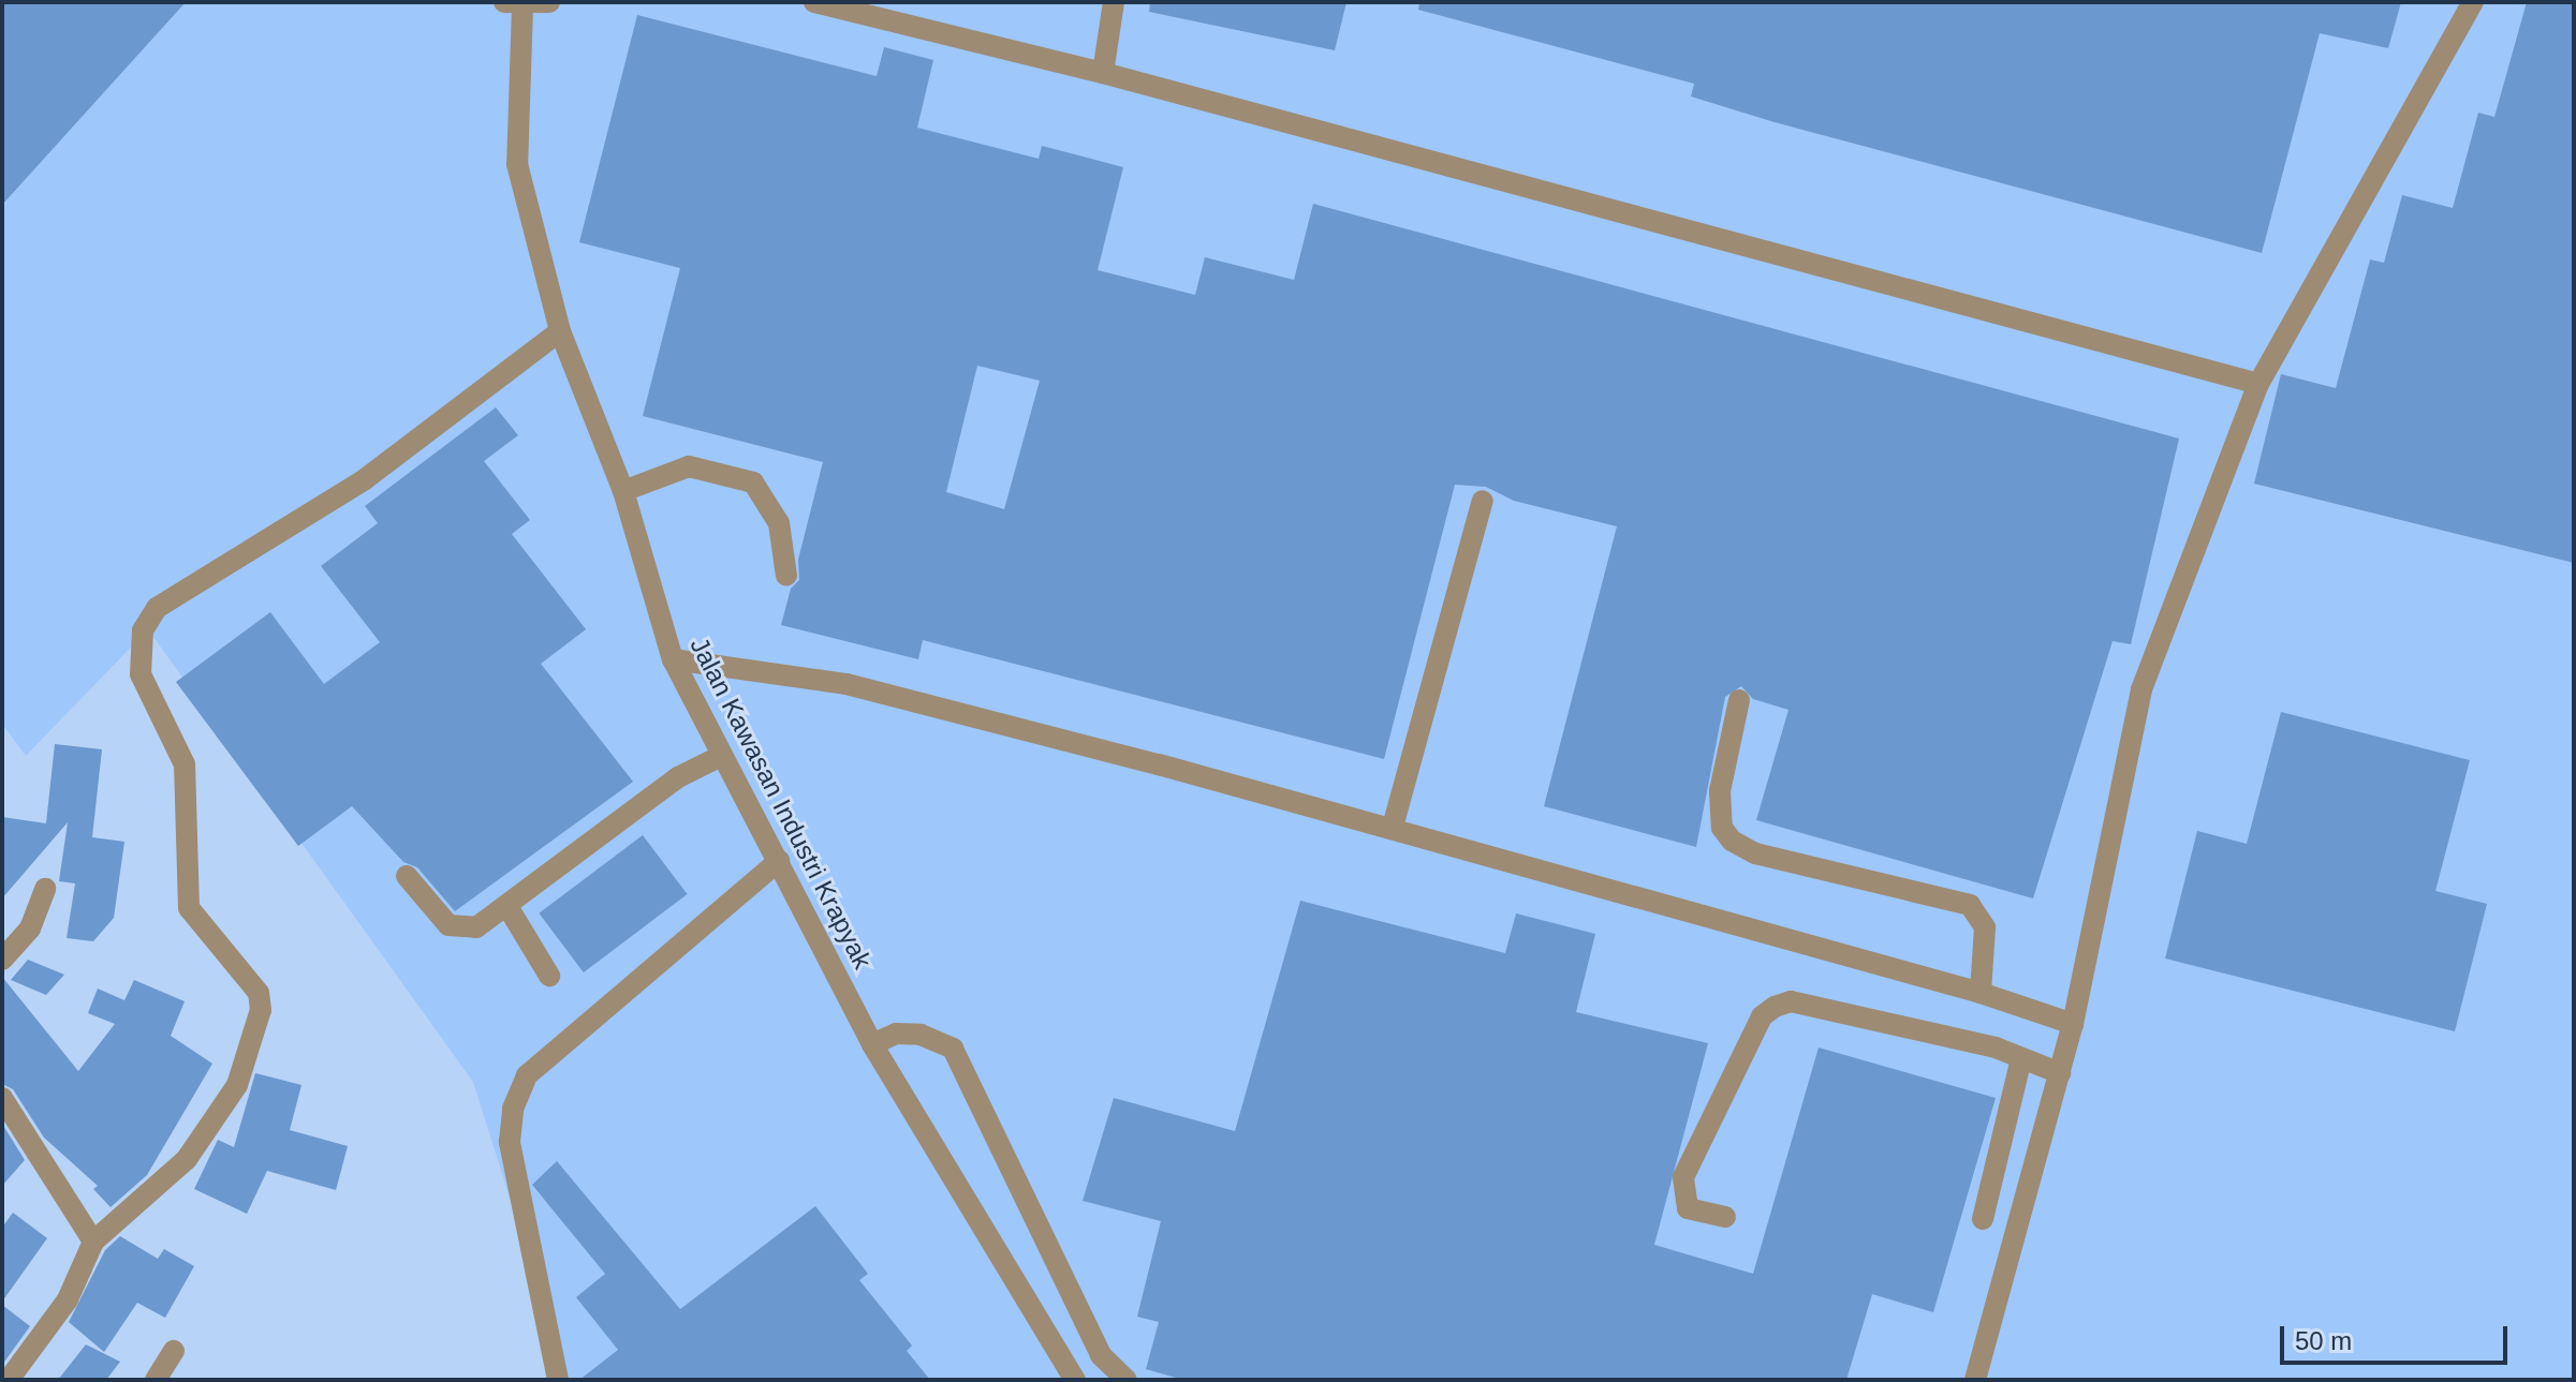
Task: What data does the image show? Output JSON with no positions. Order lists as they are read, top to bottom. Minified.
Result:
{"streets":{"street":["Jalan Kawasan Industri Krapyak"]},"scale_bar":"50 m"}
